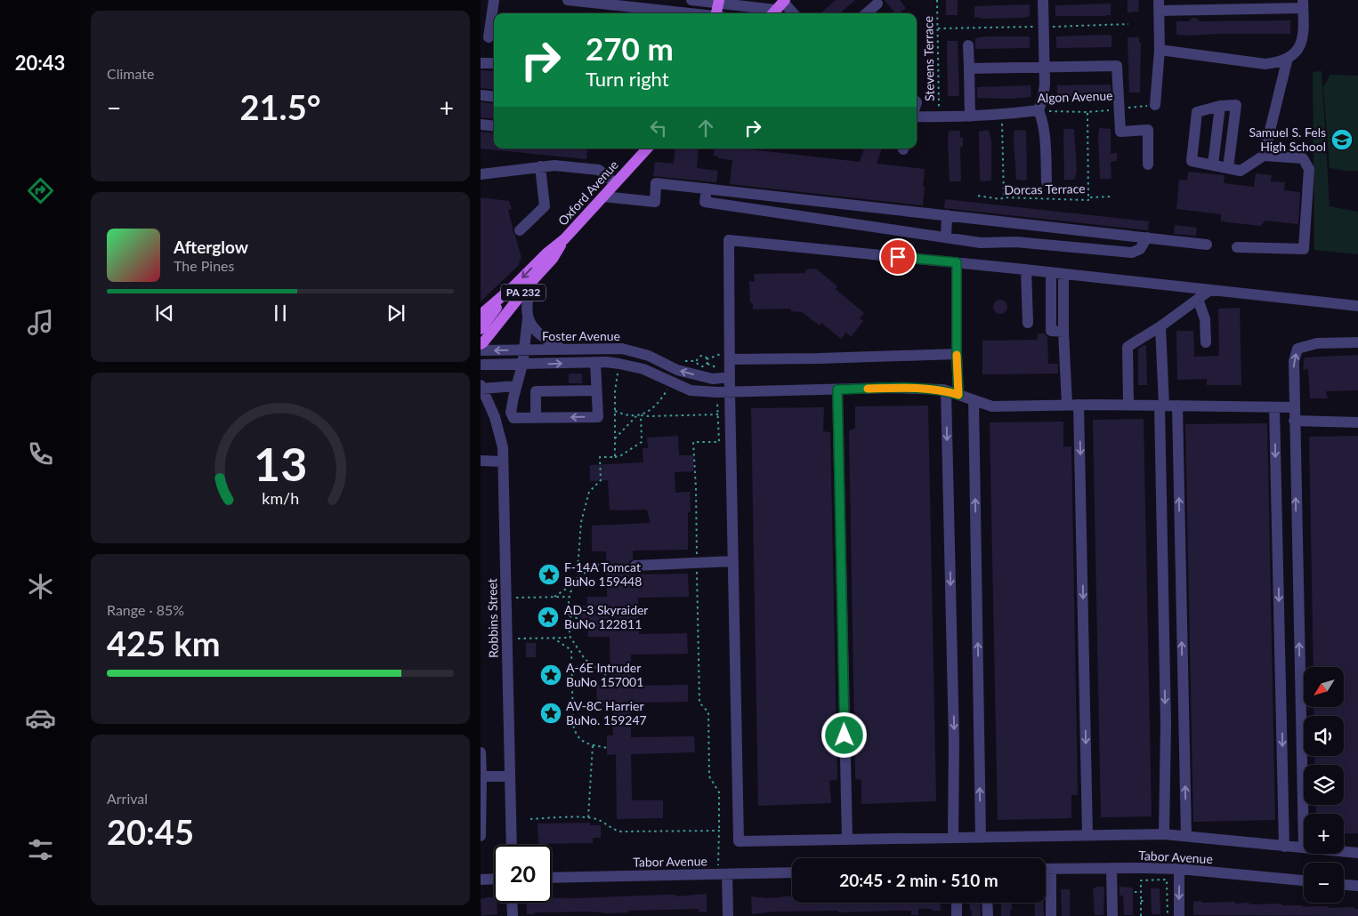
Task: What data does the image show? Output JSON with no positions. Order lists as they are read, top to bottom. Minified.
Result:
{"streets":{"main road":["Oxford Avenue","PA 232"],"street":["Algon Avenue","Foster Avenue","Robbins Street","Tabor Avenue"],"path":["Stevens Terrace","Dorcas Terrace"]},"crossings":[["Stevens Terrace","Algon Avenue"]],"places":{"school or university":["Samuel S. Fels High School"],"place":["F-14A Tomcat BuNo 159448","AD-3 Skyraider BuNo 122811","A-6E Intruder BuNo 157001","AV-8C Harrier BuNo. 159247"]},"north":"bottom left","page":{"tabs":"20:43","tile":["Climate",["Range · 85%","425 km"],["Arrival","20:45"]],"turn":["270 m","Turn right"],"heat":["−","21.5°","+"],"song":["Afterglow","The Pines"],"map_buttons":["+","−"],"limit":"20","trip":"20:45 · 2 min · 510 m","gauge":["13","km/h"]}}
